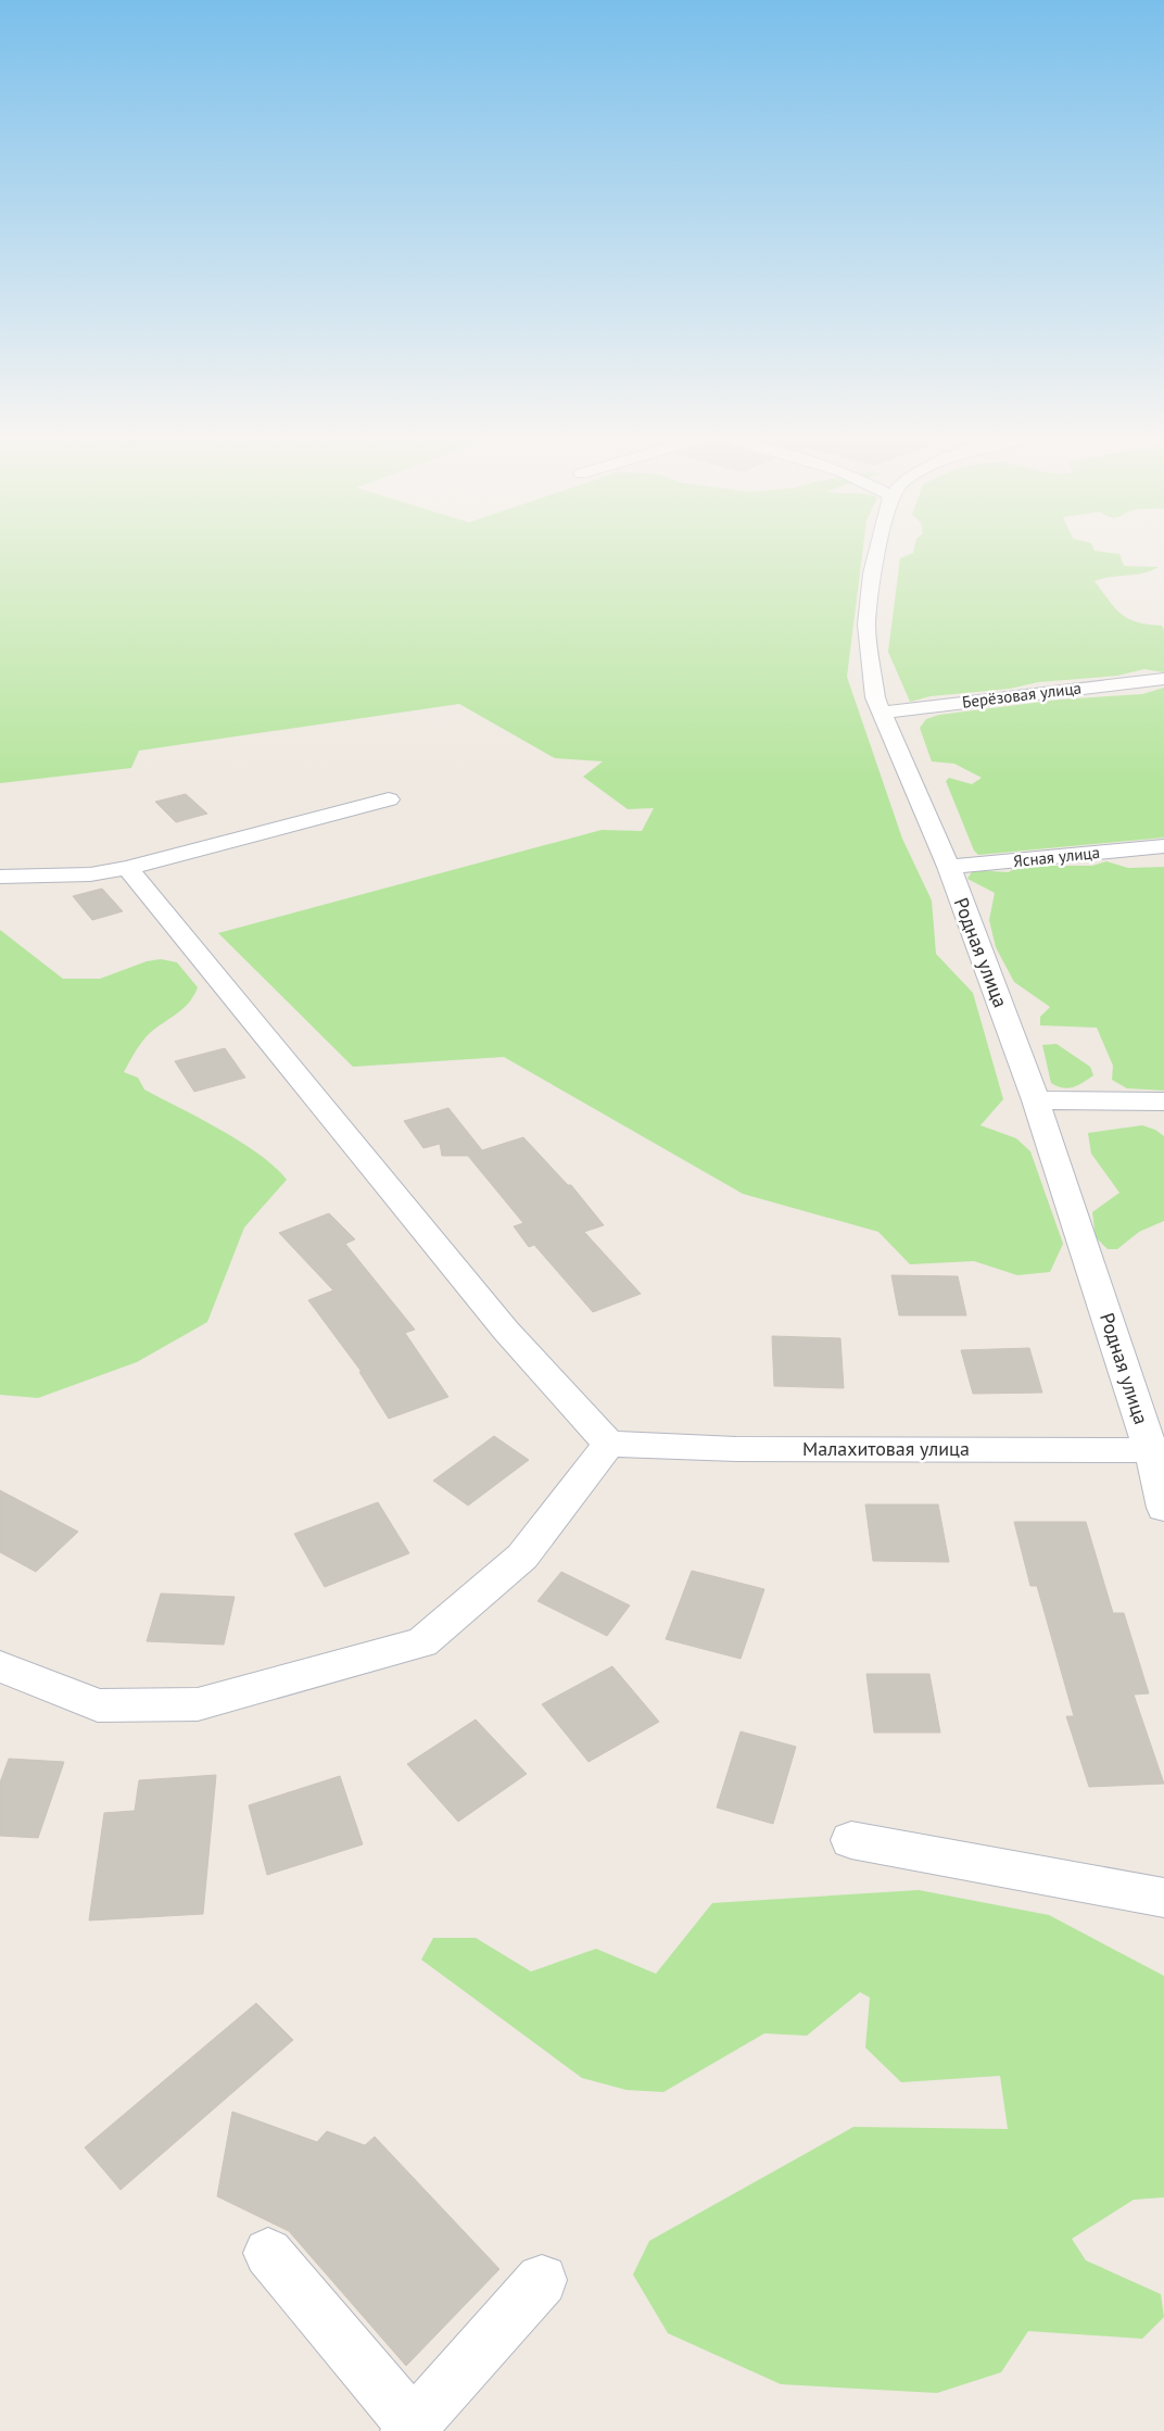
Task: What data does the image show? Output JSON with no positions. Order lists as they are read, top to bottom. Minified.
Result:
{"streets":{"street":["Берёзовая улица","Ясная улица","Родная улица","Малахитовая улица"]},"crossings":[["Берёзовая улица","Родная улица"],["Ясная улица","Родная улица"],["Родная улица","Малахитовая улица"]]}
